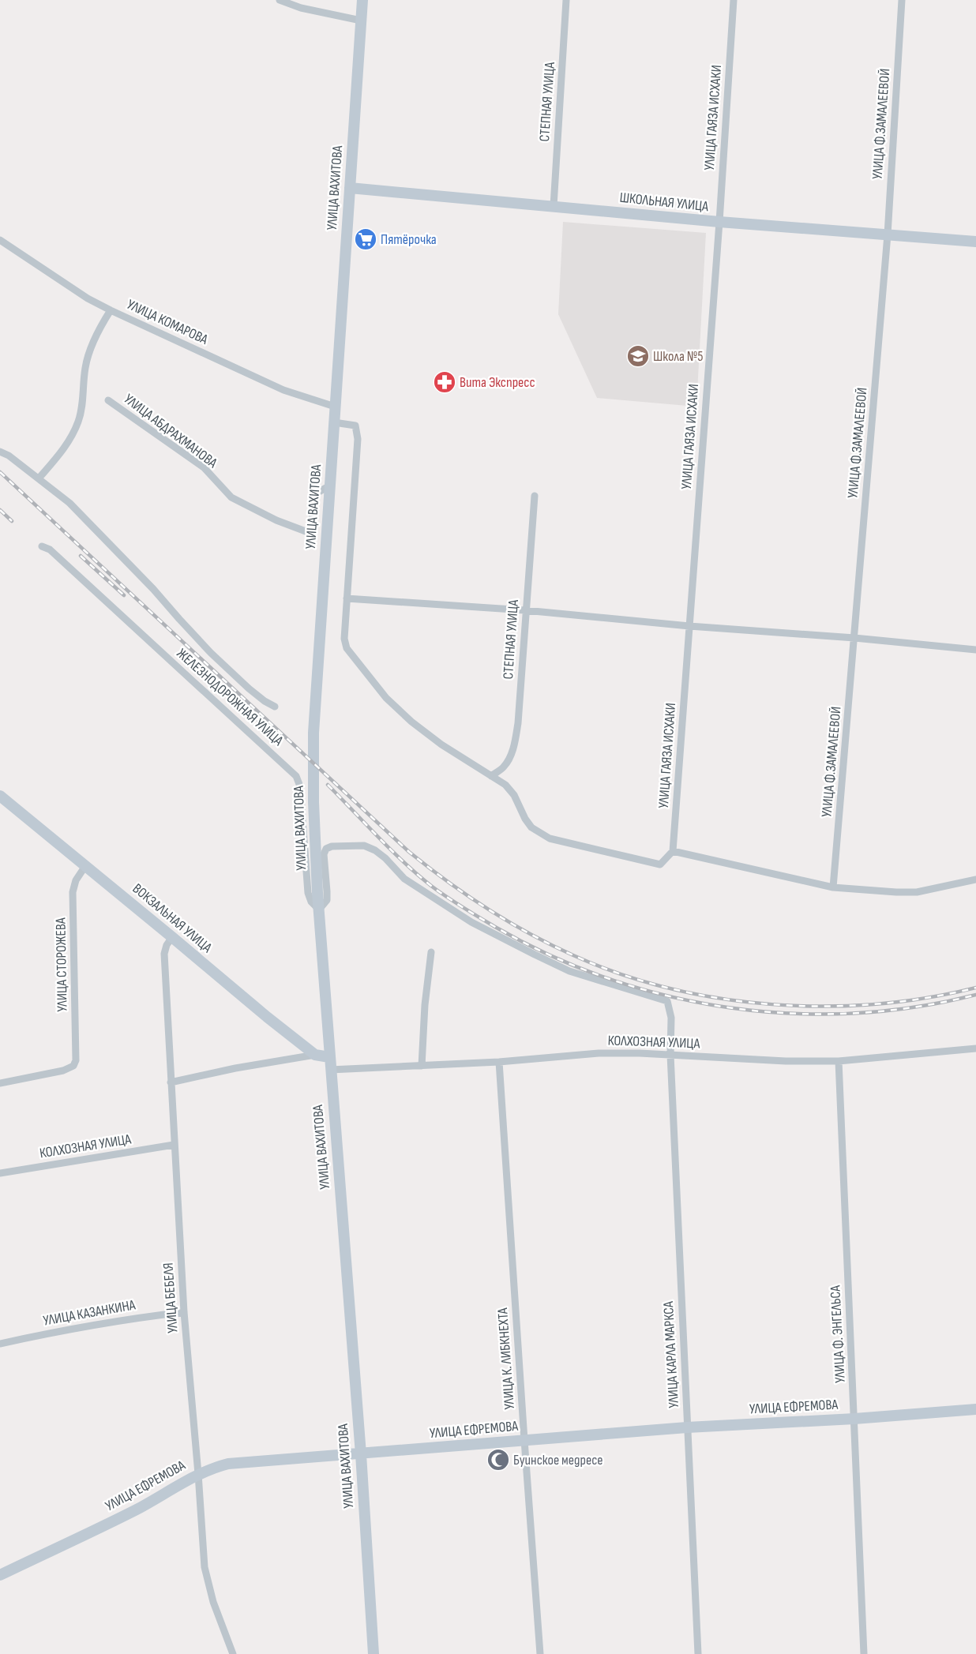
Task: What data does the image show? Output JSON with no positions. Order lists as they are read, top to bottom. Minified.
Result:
{"streets":{"main road":["УЛИЦА ВАХИТОВА","ШКОЛЬНАЯ УЛИЦА","ВОКЗАЛЬНАЯ УЛИЦА","УЛИЦА ЕФРЕМОВА"],"street":["СТЕПНАЯ УЛИЦА","УЛИЦА ГАЯЗА ИСХАКИ","УЛИЦА Ф.ЗАМАЛЕЕВОЙ","УЛИЦА КОМАРОВА","УЛИЦА АБДРАХМАНОВА","ЖЕЛЕЗНОДОРОЖНАЯ УЛИЦА","УЛИЦА СТОРОЖЕВА","КОЛХОЗНАЯ УЛИЦА","УЛИЦА БЕБЕЛЯ","УЛИЦА КАЗАНКИНА","УЛИЦА Ф. ЭНГЕЛЬСА","УЛИЦА КАРЛА МАРКСА","УЛИЦА К. ЛИБКНЕХТА"]},"crossings":[["СТЕПНАЯ УЛИЦА","ШКОЛЬНАЯ УЛИЦА"],["УЛИЦА ГАЯЗА ИСХАКИ","ШКОЛЬНАЯ УЛИЦА"],["УЛИЦА Ф.ЗАМАЛЕЕВОЙ","ШКОЛЬНАЯ УЛИЦА"],["УЛИЦА ВАХИТОВА","ШКОЛЬНАЯ УЛИЦА"],["УЛИЦА ВАХИТОВА","УЛИЦА КОМАРОВА"],["УЛИЦА ВАХИТОВА","УЛИЦА АБДРАХМАНОВА"],["УЛИЦА ВАХИТОВА","ЖЕЛЕЗНОДОРОЖНАЯ УЛИЦА"],["УЛИЦА ВАХИТОВА","ВОКЗАЛЬНАЯ УЛИЦА"],["УЛИЦА ВАХИТОВА","КОЛХОЗНАЯ УЛИЦА"],["УЛИЦА ВАХИТОВА","УЛИЦА КАРЛА МАРКСА"],["УЛИЦА ВАХИТОВА","УЛИЦА ЕФРЕМОВА"],["ЖЕЛЕЗНОДОРОЖНАЯ УЛИЦА","УЛИЦА КАРЛА МАРКСА"],["ВОКЗАЛЬНАЯ УЛИЦА","УЛИЦА СТОРОЖЕВА"],["ВОКЗАЛЬНАЯ УЛИЦА","УЛИЦА БЕБЕЛЯ"],["КОЛХОЗНАЯ УЛИЦА","УЛИЦА БЕБЕЛЯ"],["КОЛХОЗНАЯ УЛИЦА","УЛИЦА Ф. ЭНГЕЛЬСА"],["КОЛХОЗНАЯ УЛИЦА","УЛИЦА КАРЛА МАРКСА"],["КОЛХОЗНАЯ УЛИЦА","УЛИЦА К. ЛИБКНЕХТА"],["УЛИЦА БЕБЕЛЯ","УЛИЦА КАЗАНКИНА"],["УЛИЦА БЕБЕЛЯ","УЛИЦА ЕФРЕМОВА"],["УЛИЦА Ф. ЭНГЕЛЬСА","УЛИЦА ЕФРЕМОВА"],["УЛИЦА КАРЛА МАРКСА","УЛИЦА ЕФРЕМОВА"],["УЛИЦА К. ЛИБКНЕХТА","УЛИЦА ЕФРЕМОВА"]],"places":{"supermarket":["Пятёрочка"],"school or university":["Школа №5"],"pharmacy":["Вита Экспресс"],"mosque":["Буинское медресе"]}}
